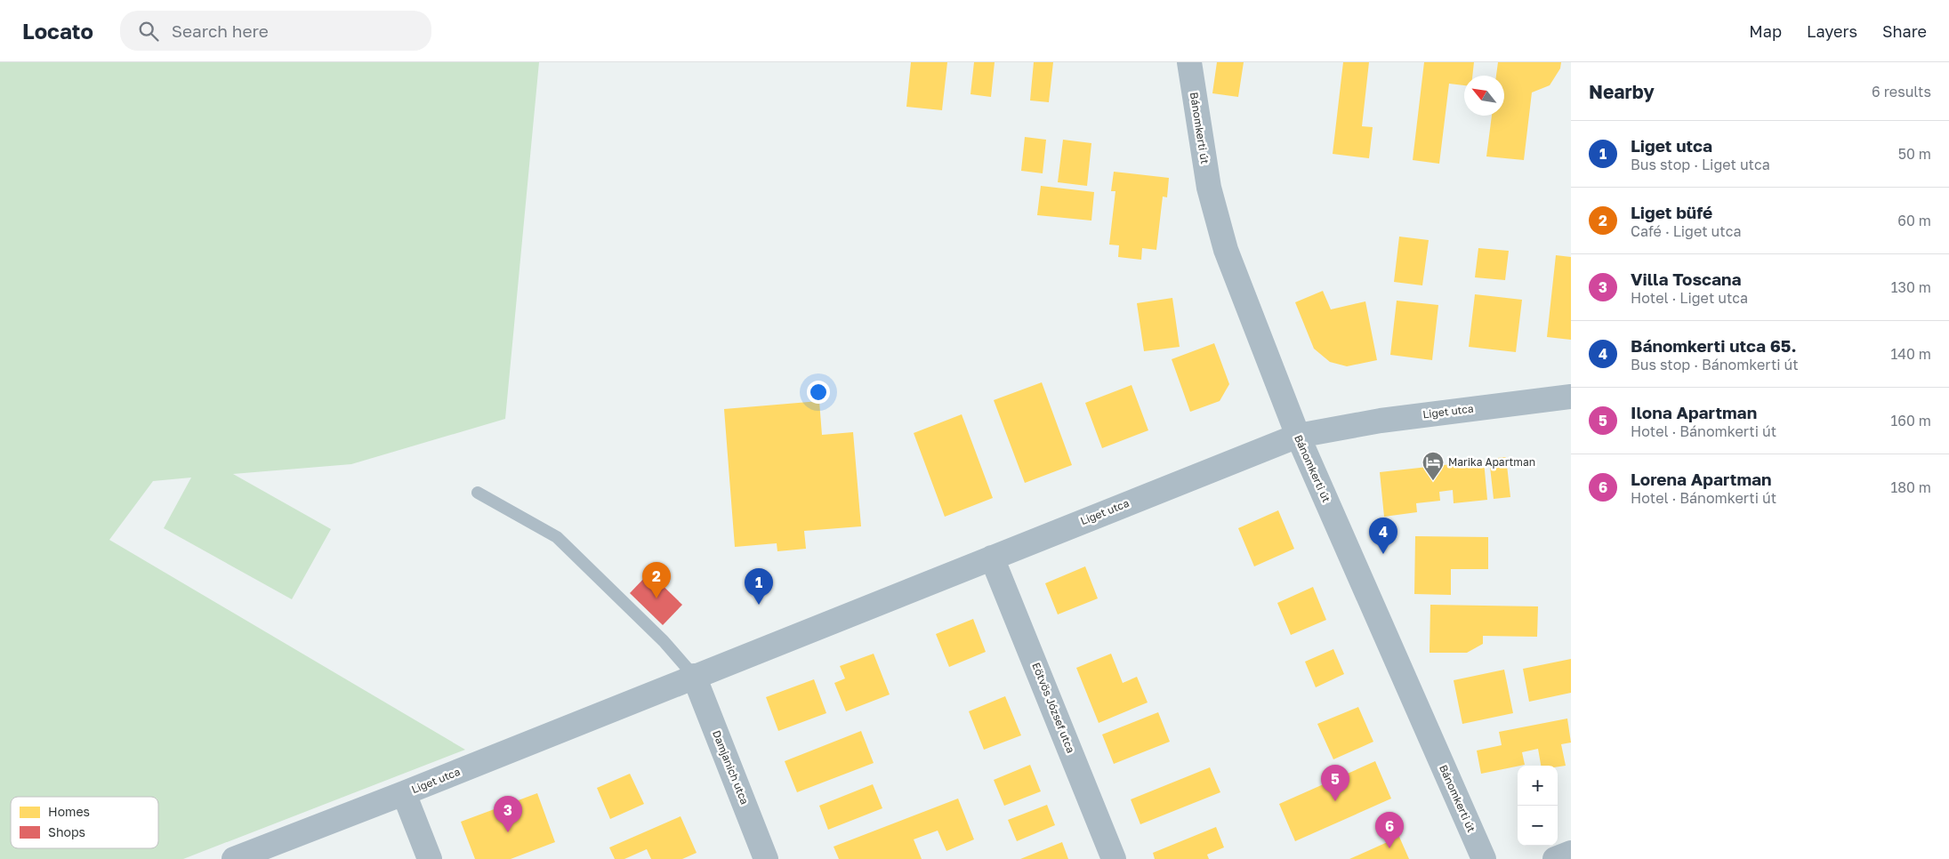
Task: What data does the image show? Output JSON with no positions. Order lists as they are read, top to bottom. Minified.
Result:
{"streets":{"street":["Bánomkerti út","Liget utca","Eötvös József utca","Damjanich utca"]},"crossings":[["Bánomkerti út","Liget utca"],["Liget utca","Eötvös József utca"],["Liget utca","Damjanich utca"]],"places":{"hotel":["Marika Apartman"]},"legend":["Homes","Shops"],"north":"top left","page":{"header":"Locato","search":"Search here","nav":["Map","Layers","Share"],"heading":["Nearby","6 results"],"list":[{"mark":"1","name":"Liget utca","note":"Bus stop · Liget utca","value":"50 m"},{"mark":"2","name":"Liget büfé","note":"Café · Liget utca","value":"60 m"},{"mark":"3","name":"Villa Toscana","note":"Hotel · Liget utca","value":"130 m"},{"mark":"4","name":"Bánomkerti utca 65.","note":"Bus stop · Bánomkerti út","value":"140 m"},{"mark":"5","name":"Ilona Apartman","note":"Hotel · Bánomkerti út","value":"160 m"},{"mark":"6","name":"Lorena Apartman","note":"Hotel · Bánomkerti út","value":"180 m"}],"pins":["4","2","1","5","3","6"],"map_buttons":["+","−"]}}
